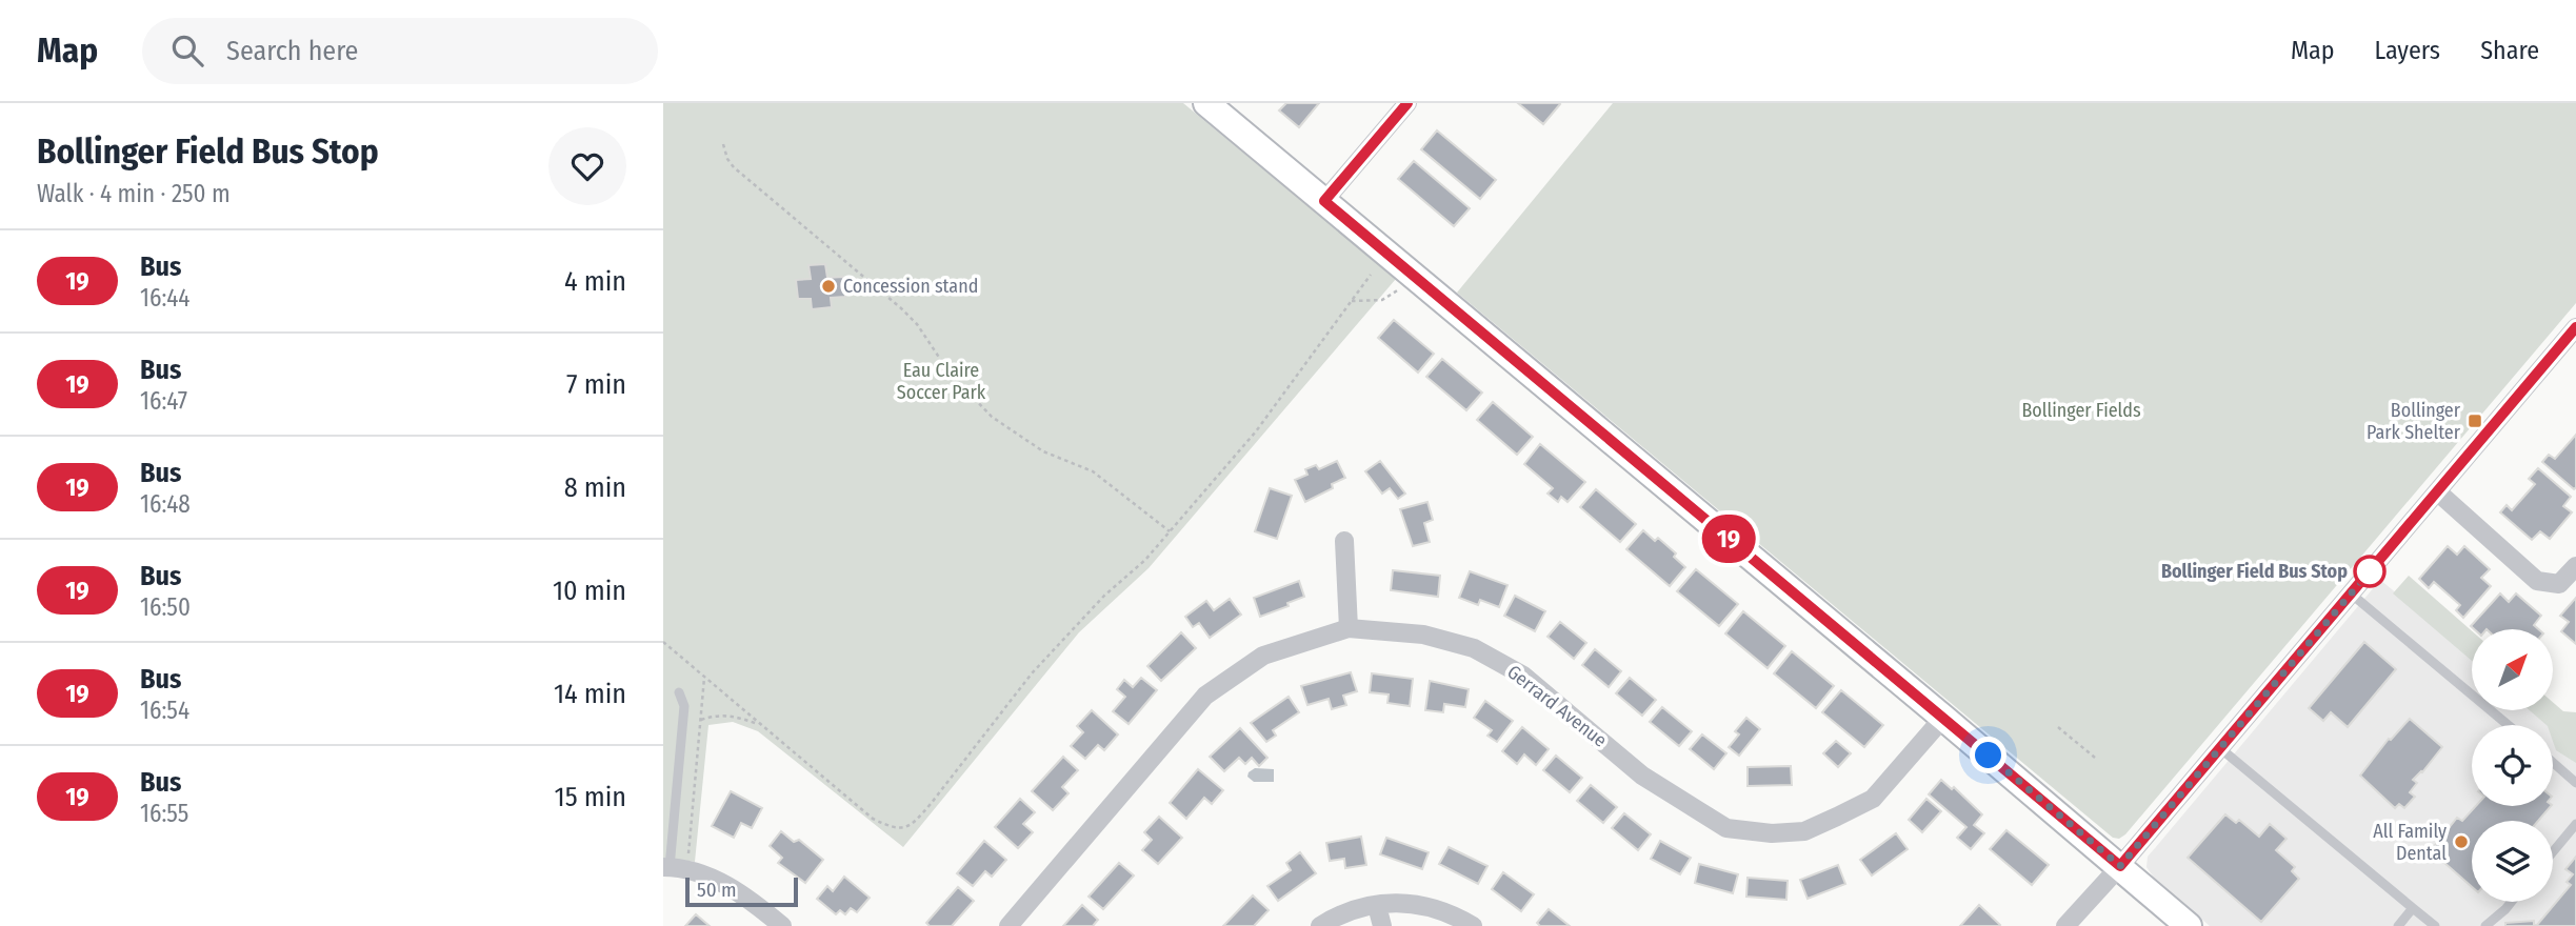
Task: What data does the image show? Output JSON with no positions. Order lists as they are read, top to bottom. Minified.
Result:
{"streets":{"street":["Gerrard Avenue"]},"parks":["Eau Claire Soccer Park","Bollinger Fields"],"places":{"other":["Concession stand","Bollinger Field Bus Stop","All Family Dental"],"transit":["Bollinger Park Shelter"]},"lines":["bus line 19"],"scale_bar":"50 m","north":"top right","page":{"header":"Map","search":"Search here","nav":["Map","Layers","Share"],"heading":["Bollinger Field Bus Stop","Walk · 4 min · 250 m"],"on_map":"19","list":[{"mark":"19","name":"Bus","note":"16:44","value":"4 min"},{"mark":"19","name":"Bus","note":"16:47","value":"7 min"},{"mark":"19","name":"Bus","note":"16:48","value":"8 min"},{"mark":"19","name":"Bus","note":"16:50","value":"10 min"},{"mark":"19","name":"Bus","note":"16:54","value":"14 min"},{"mark":"19","name":"Bus","note":"16:55","value":"15 min"}],"scale":"50 m"}}
